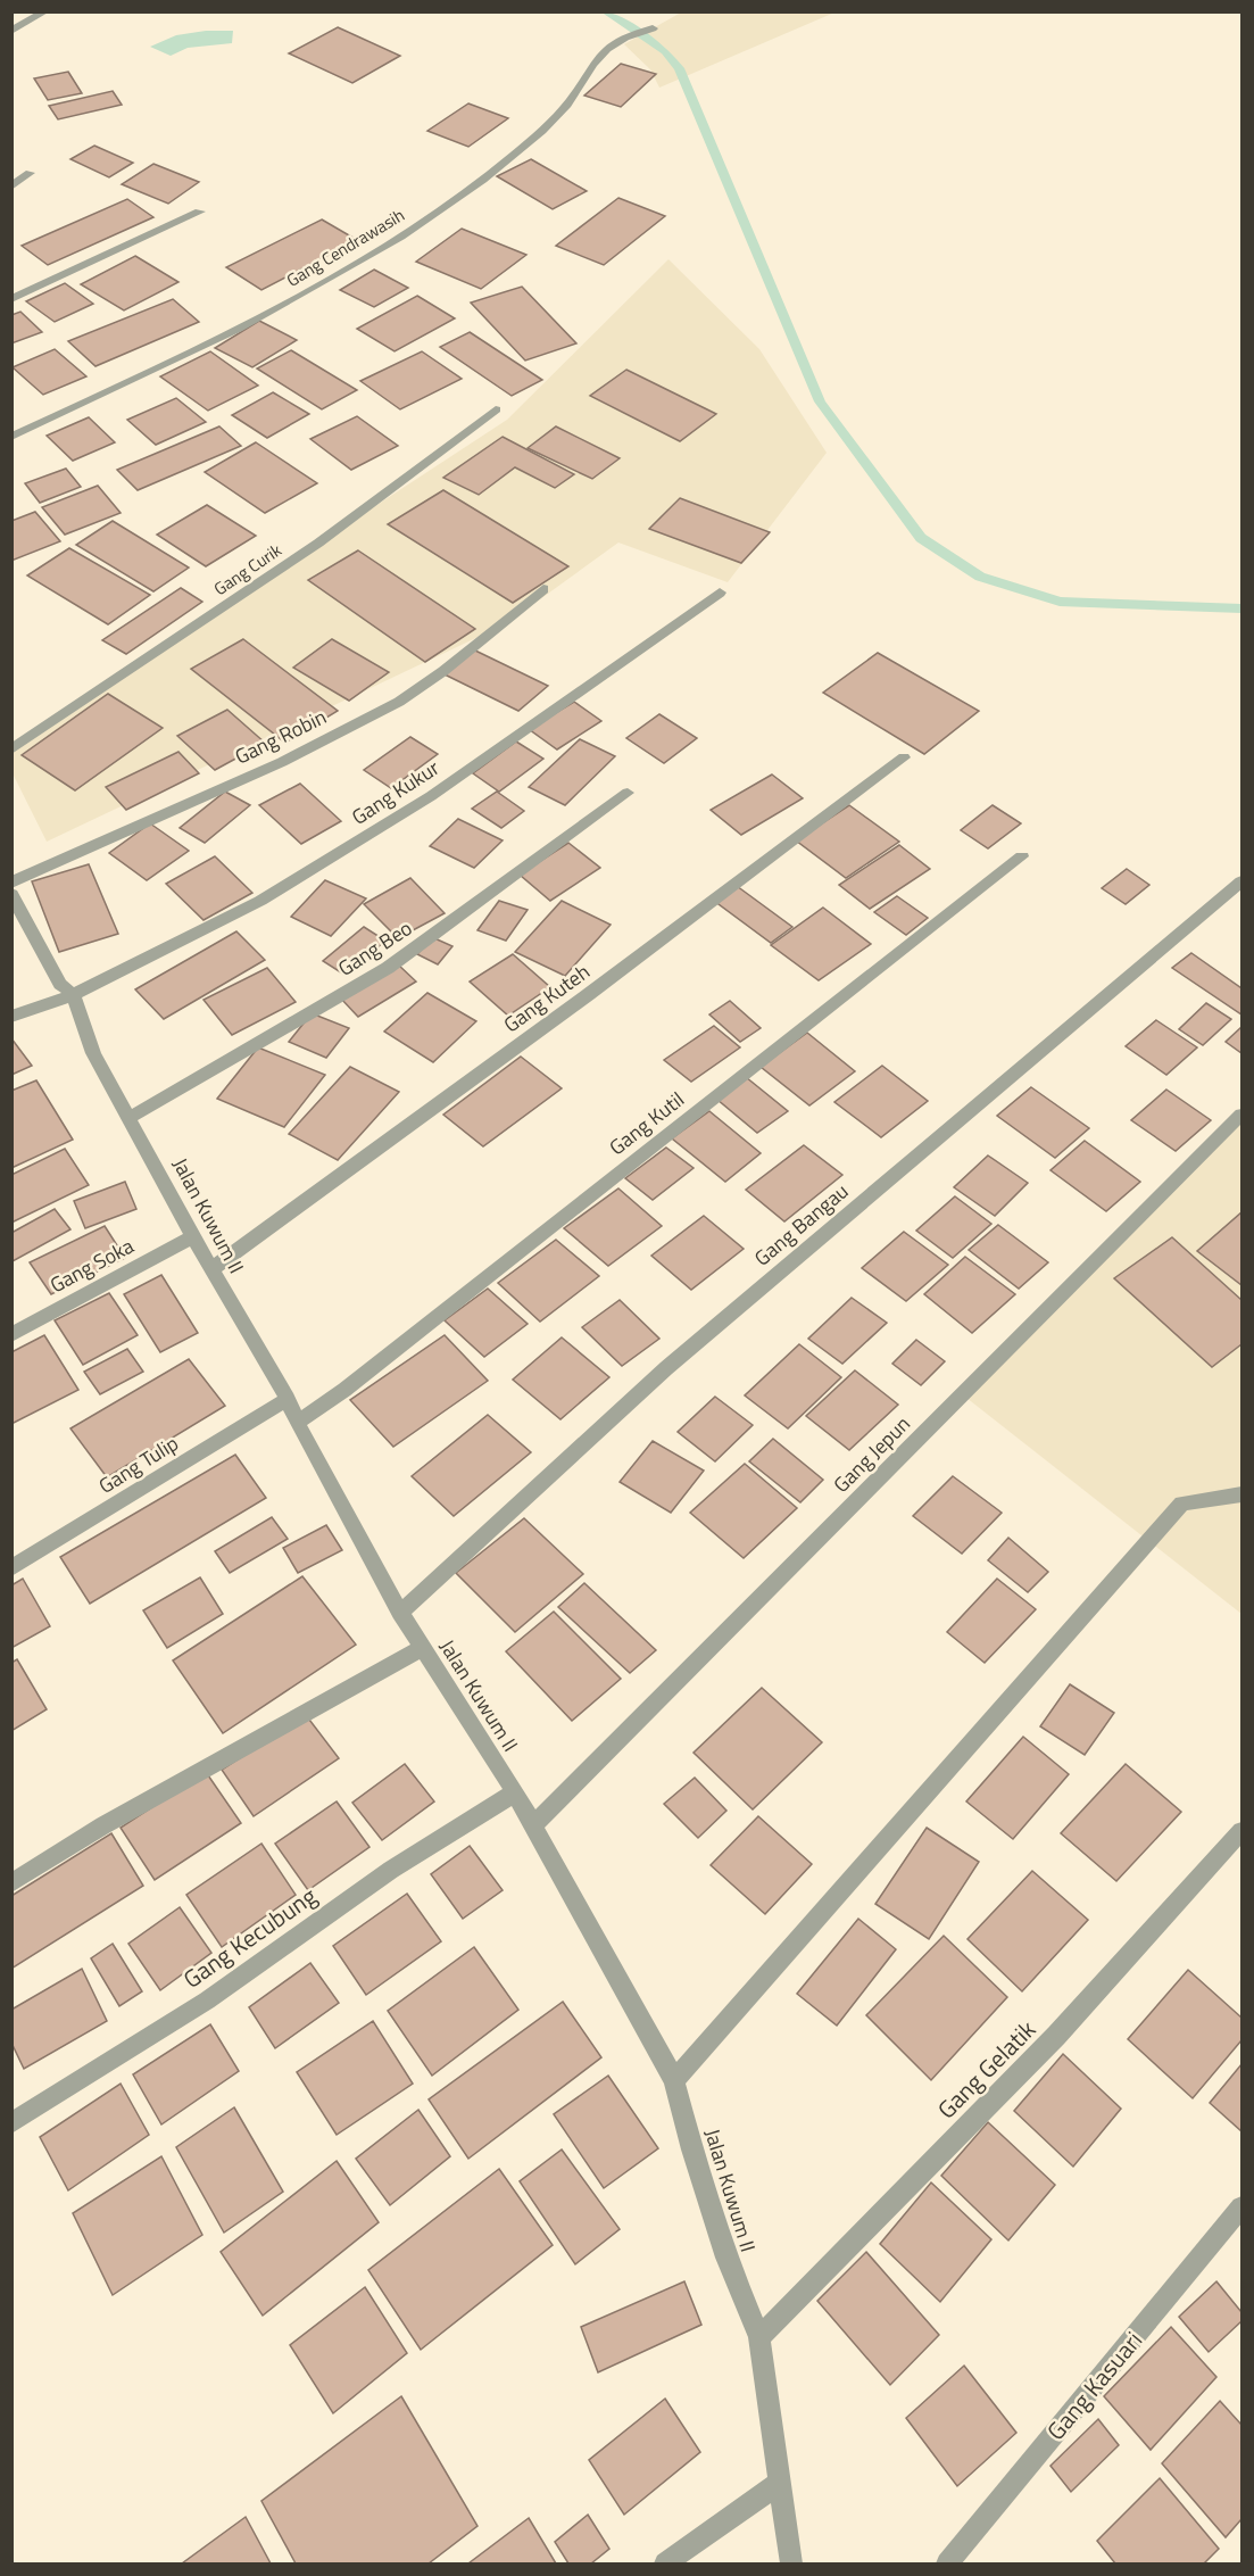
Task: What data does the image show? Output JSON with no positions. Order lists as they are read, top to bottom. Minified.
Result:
{"streets":{"street":["Gang Cendrawasih","Gang Curik","Gang Robin","Gang Kukur","Gang Beo","Gang Kuteh","Gang Kutil","Jalan Kuwum II","Gang Bangau","Gang Soka","Gang Jepun","Gang Tulip","Gang Kecubung","Gang Gelatik","Gang Kasuari"]},"crossings":[["Gang Kukur","Jalan Kuwum II"],["Gang Beo","Jalan Kuwum II"],["Gang Kuteh","Jalan Kuwum II"],["Gang Kutil","Jalan Kuwum II"],["Jalan Kuwum II","Gang Bangau"],["Jalan Kuwum II","Gang Soka"],["Jalan Kuwum II","Gang Jepun"],["Jalan Kuwum II","Gang Tulip"],["Jalan Kuwum II","Gang Kecubung"],["Jalan Kuwum II","Gang Gelatik"]]}
